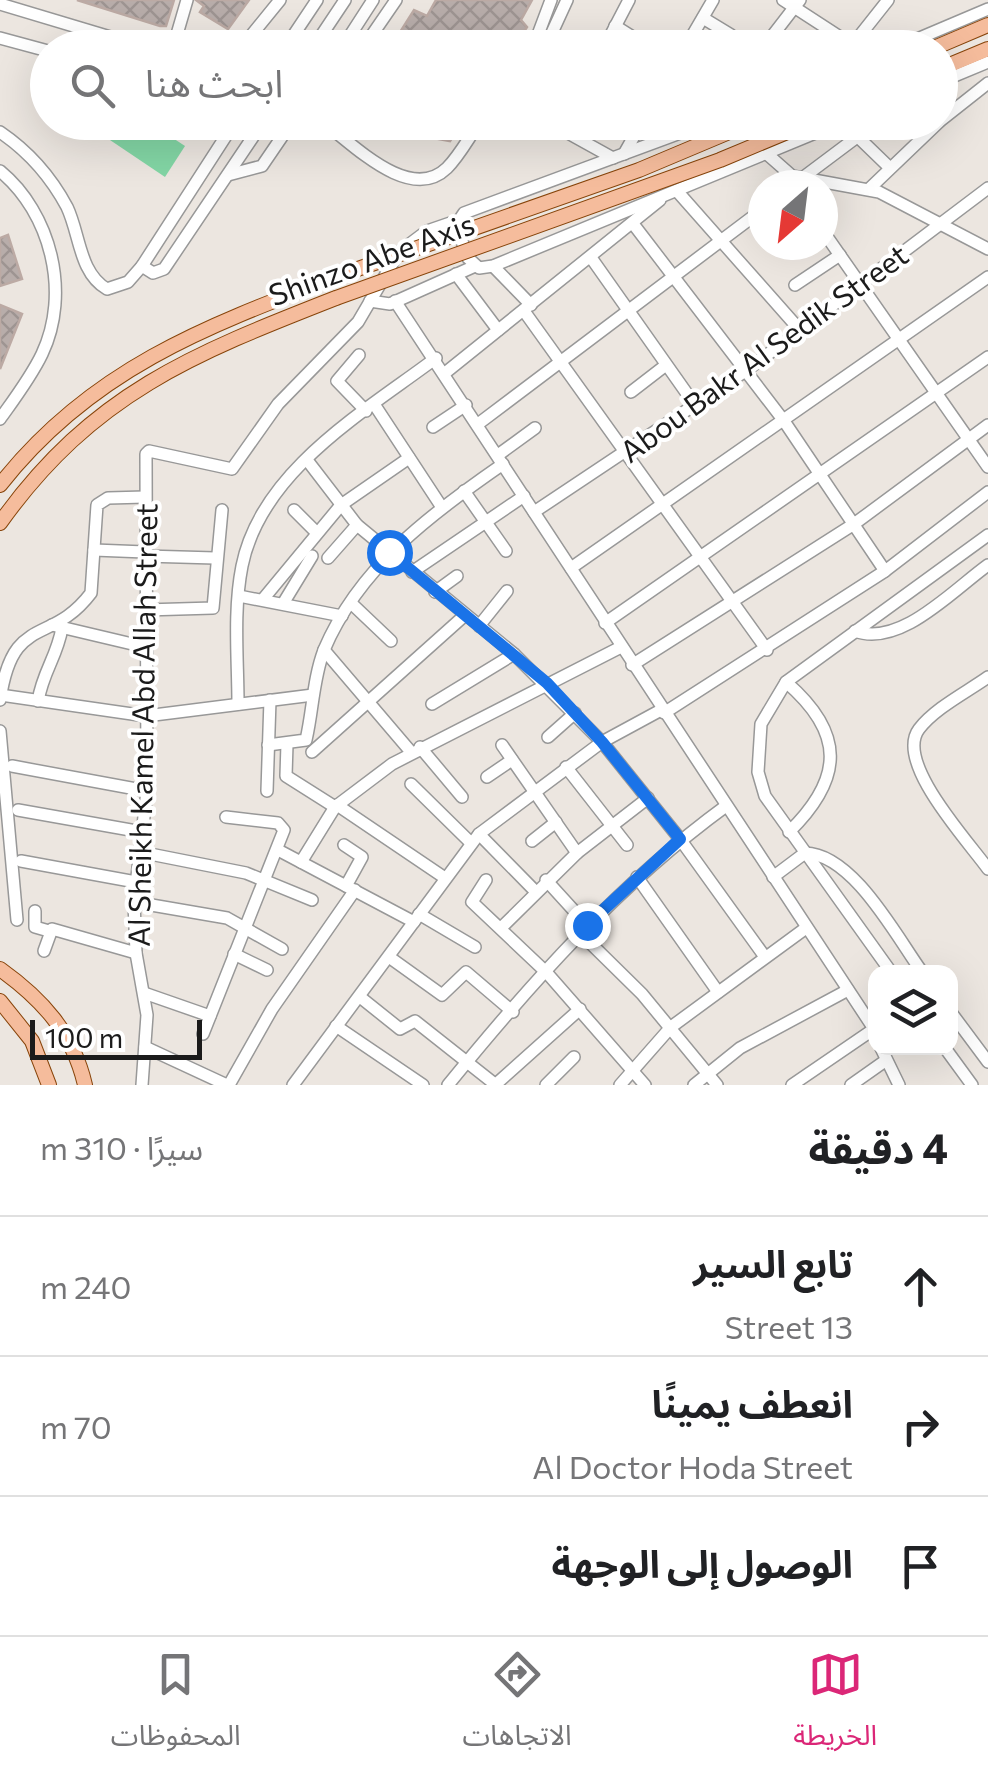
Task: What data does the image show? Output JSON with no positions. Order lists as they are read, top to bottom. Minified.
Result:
{"streets":{"main road":["Shinzo Abe Axis"],"street":["Abou Bakr Al Sedik Street","Al Sheikh Kamel Abd Allah Street"]},"scale_bar":"100 m","north":"bottom left","page":{"search":"ابحث هنا","scale":"100 m","heading":["4 دقيقة","سيرًا · 310 m"],"list":[["تابع السير","Street 13","240 m"],["انعطف يمينًا","Al Doctor Hoda Street","70 m"],"الوصول إلى الوجهة"],"nav":["الخريطة","الاتجاهات","المحفوظات"]}}
